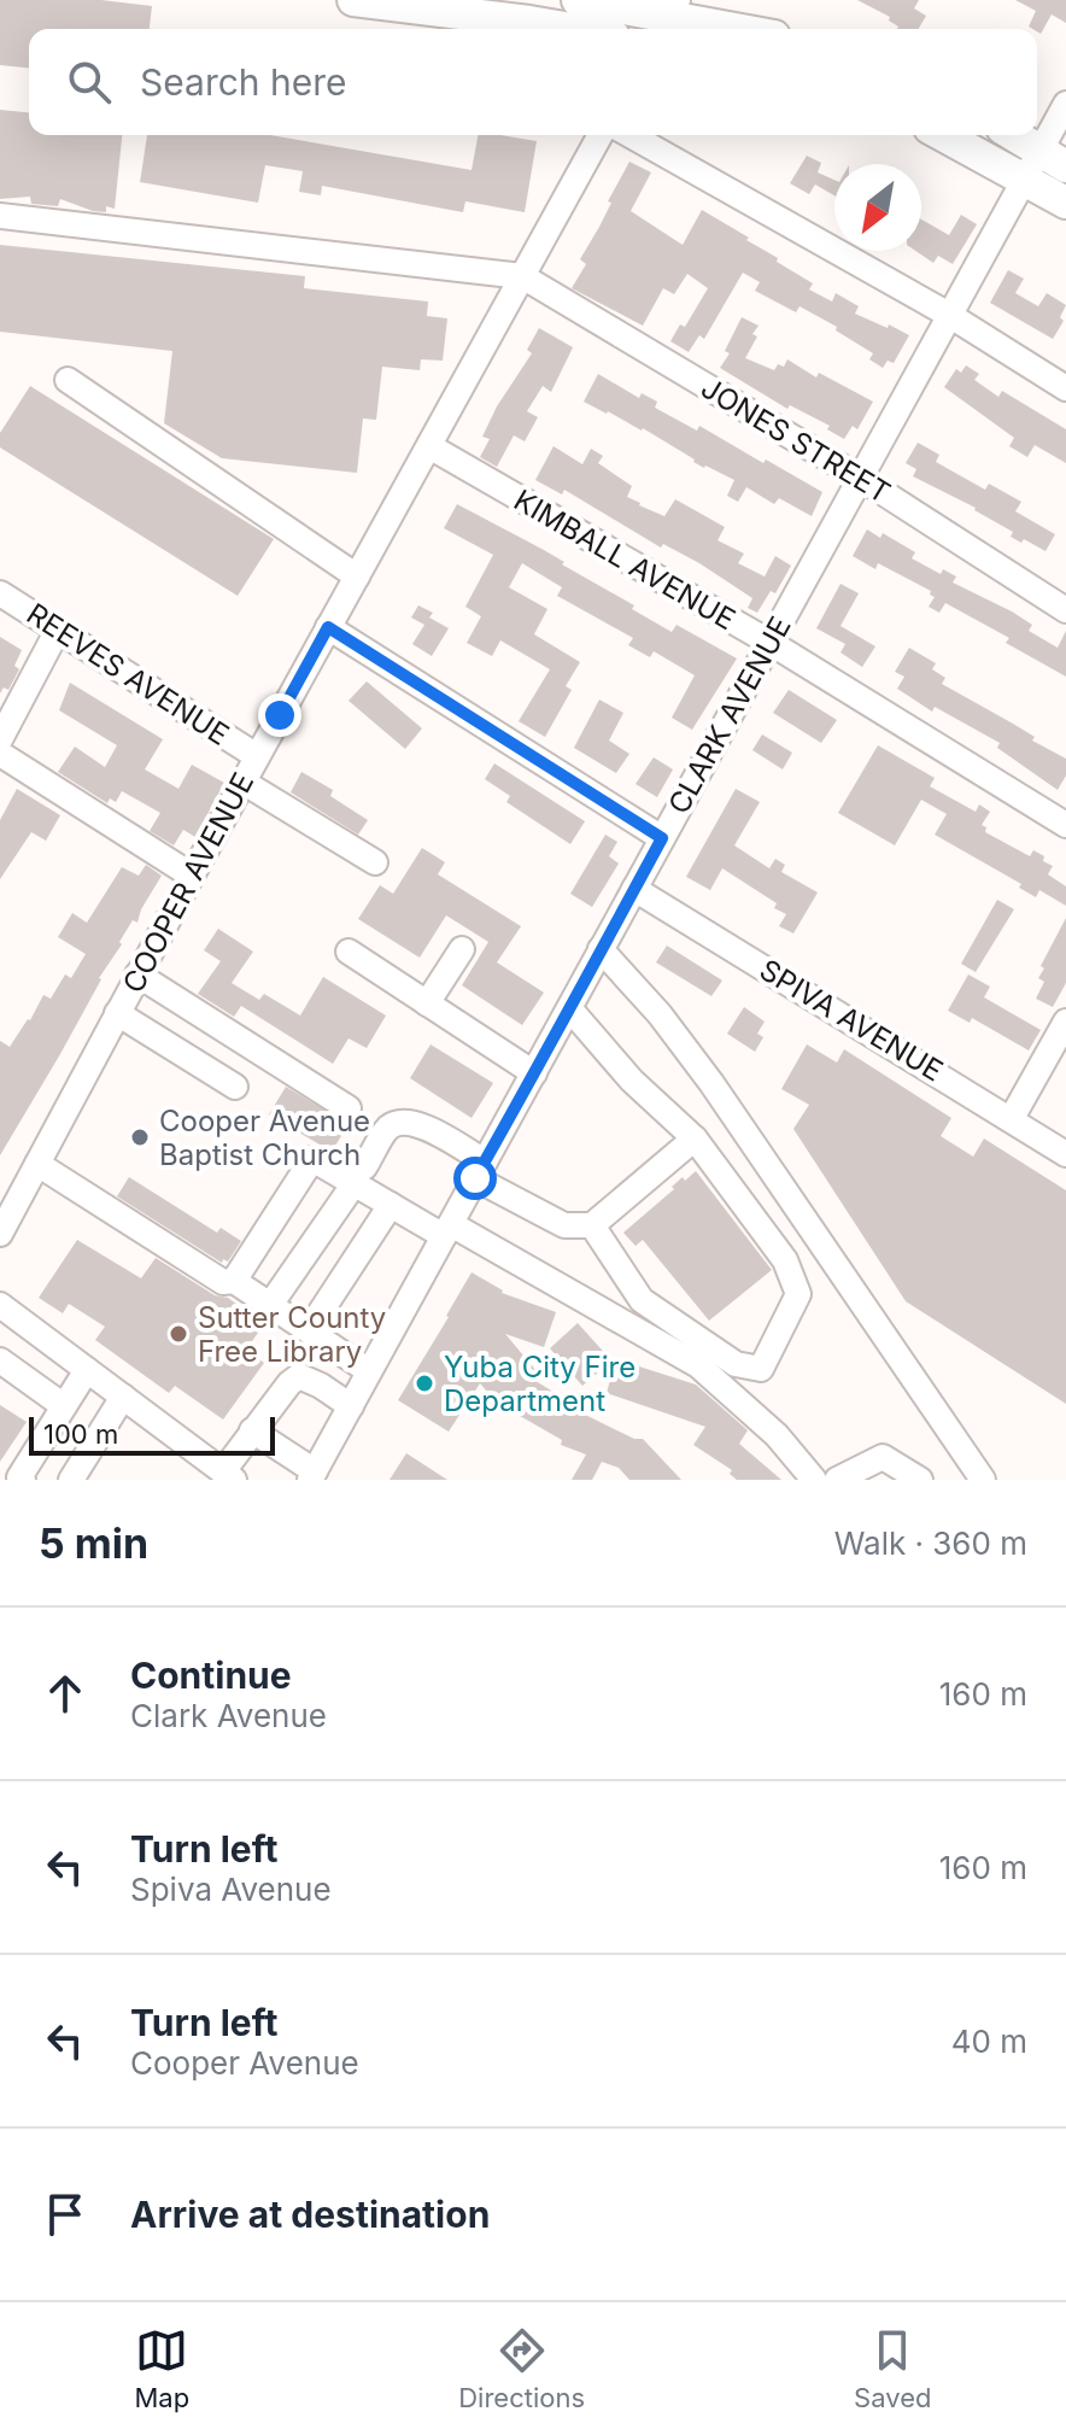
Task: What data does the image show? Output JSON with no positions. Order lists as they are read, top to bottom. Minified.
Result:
{"streets":{"street":["JONES STREET","KIMBALL AVENUE","REEVES AVENUE","CLARK AVENUE","COOPER AVENUE","SPIVA AVENUE"]},"crossings":[["JONES STREET","CLARK AVENUE"],["JONES STREET","COOPER AVENUE"],["KIMBALL AVENUE","CLARK AVENUE"],["KIMBALL AVENUE","COOPER AVENUE"],["REEVES AVENUE","COOPER AVENUE"],["CLARK AVENUE","SPIVA AVENUE"]],"places":["Cooper Avenue Baptist Church","Sutter County Free Library","Yuba City Fire Department"],"scale_bar":"100 m","north":"bottom left","page":{"search":"Search here","scale":"100 m","heading":["5 min","Walk · 360 m"],"list":[["Continue","Clark Avenue","160 m"],["Turn left","Spiva Avenue","160 m"],["Turn left","Cooper Avenue","40 m"],"Arrive at destination"],"nav":["Map","Directions","Saved"]}}
